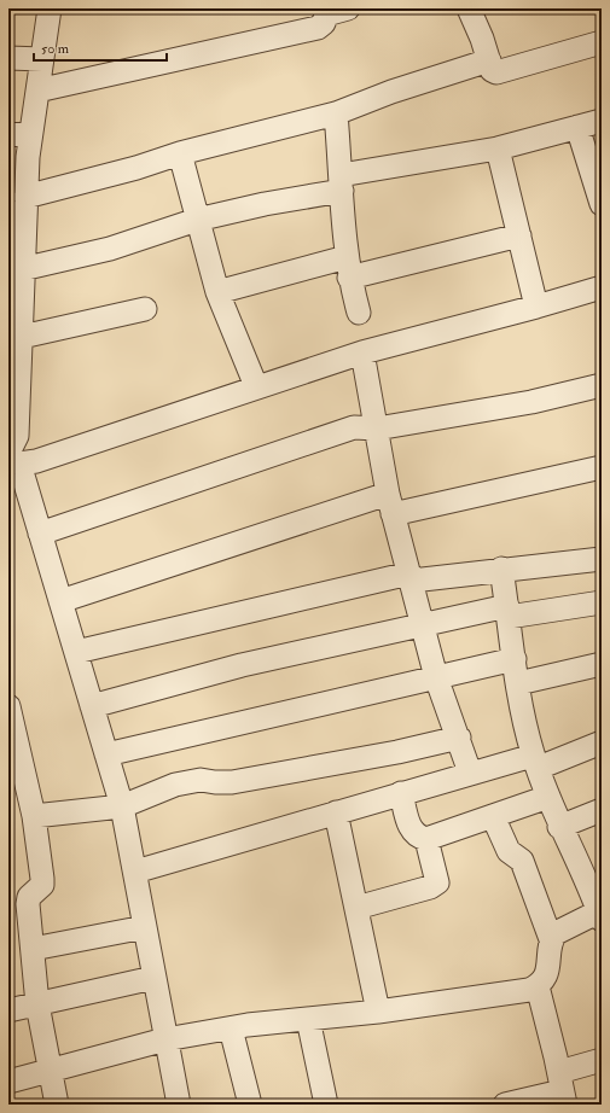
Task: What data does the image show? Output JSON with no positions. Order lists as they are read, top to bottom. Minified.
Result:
{"scale_bar":"50 m"}
